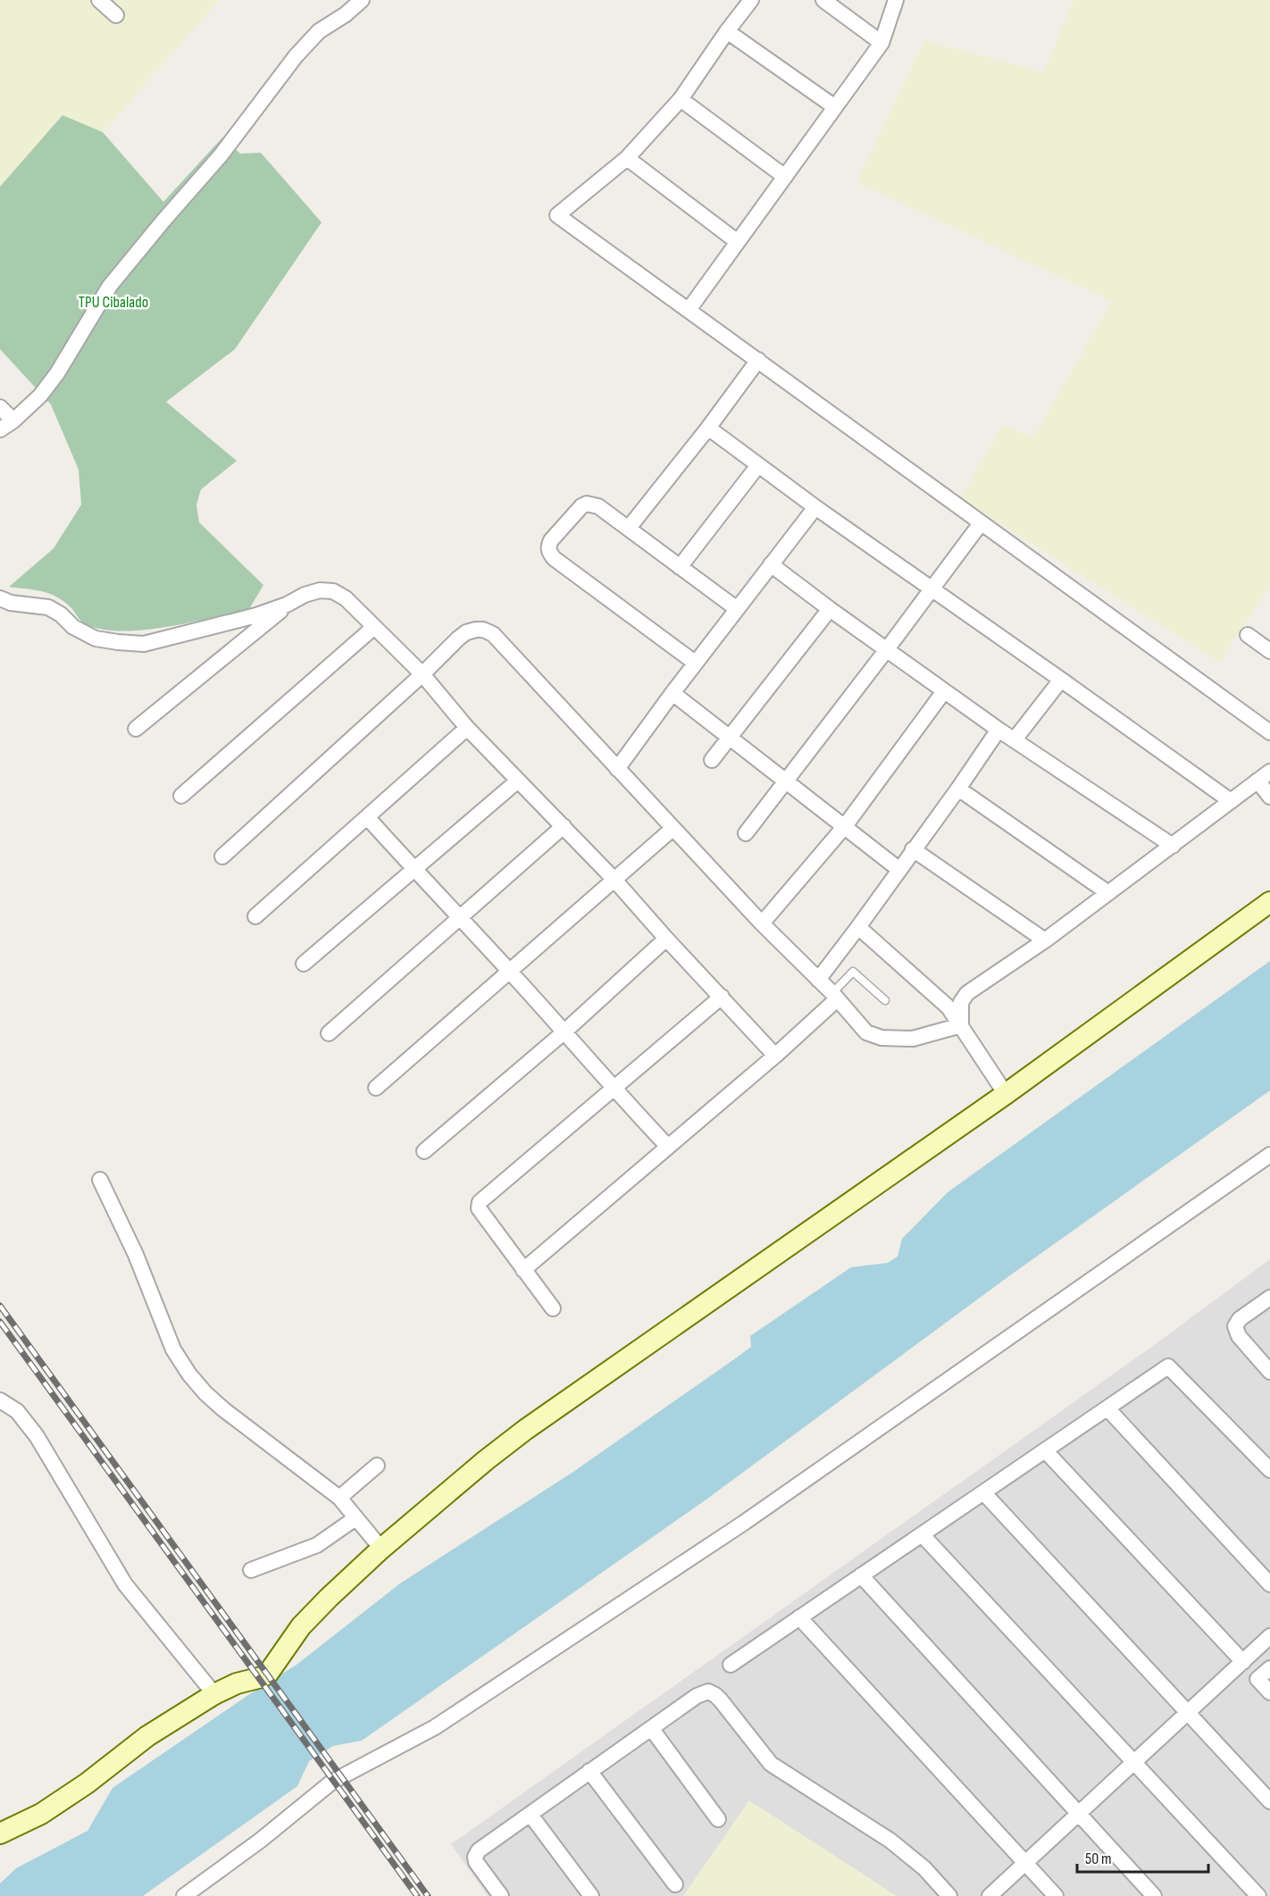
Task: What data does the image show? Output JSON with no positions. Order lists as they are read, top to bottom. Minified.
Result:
{"parks":["TPU Cibalado"],"scale_bar":"50 m"}
